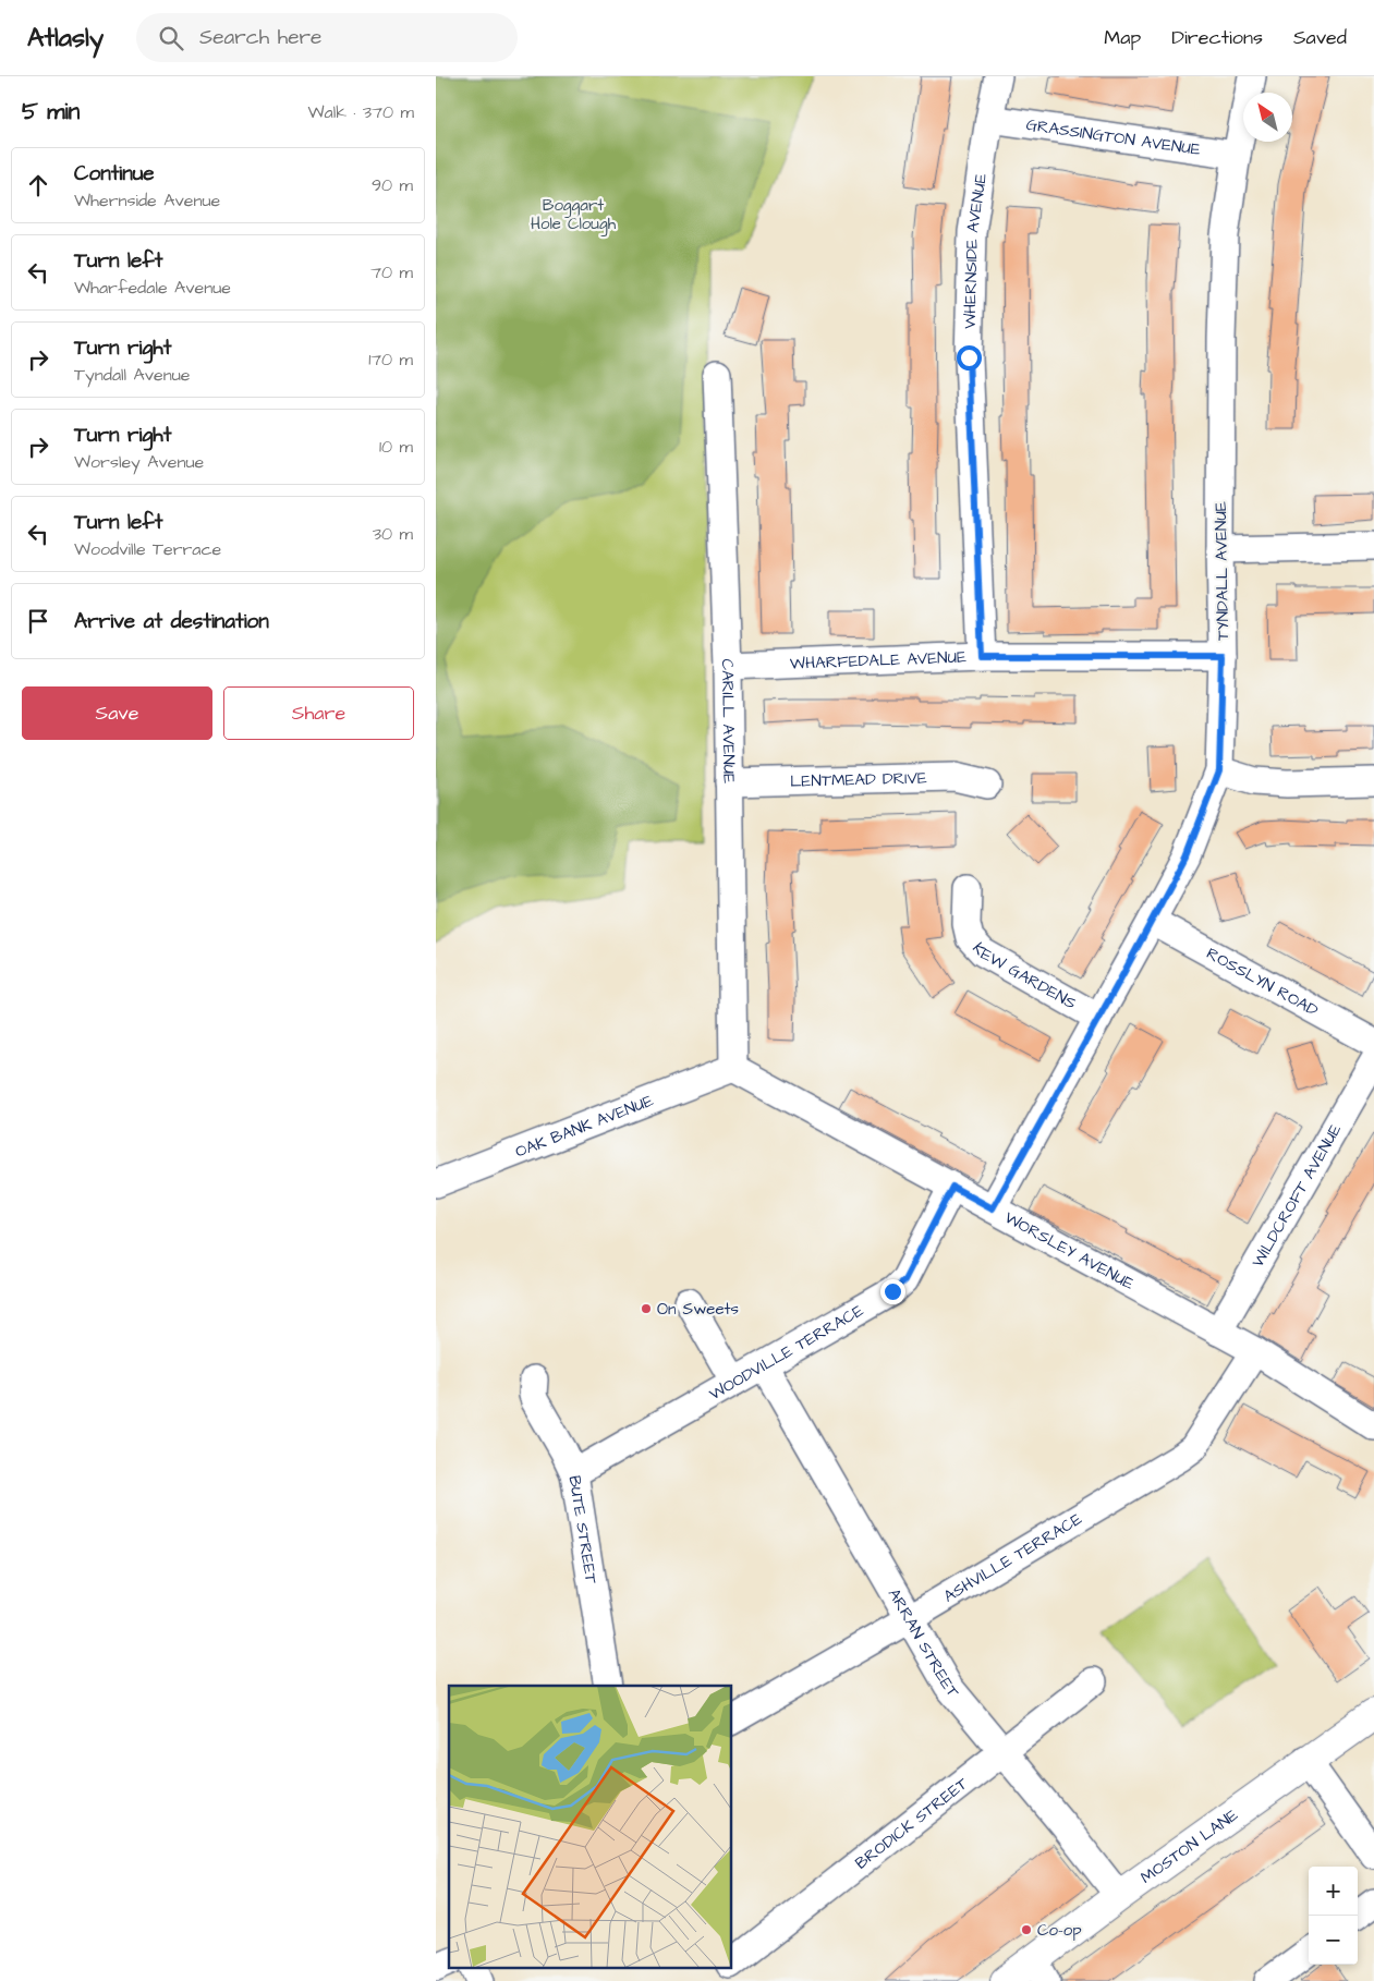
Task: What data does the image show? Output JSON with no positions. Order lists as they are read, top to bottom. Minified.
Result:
{"streets":{"street":["GRASSINGTON AVENUE","WHERNSIDE AVENUE","TYNDALL AVENUE","WHARFEDALE AVENUE","CARILL AVENUE","LENTMEAD DRIVE","KEW GARDENS","ROSSLYN ROAD","OAK BANK AVENUE","WILDCROFT AVENUE","WORSLEY AVENUE","WOODVILLE TERRACE","BUTE STREET","ASHVILLE TERRACE","ARRAN STREET","BRODICK STREET","MOSTON LANE"]},"crossings":[["GRASSINGTON AVENUE","WHERNSIDE AVENUE"],["GRASSINGTON AVENUE","TYNDALL AVENUE"],["WHERNSIDE AVENUE","WHARFEDALE AVENUE"],["TYNDALL AVENUE","WHARFEDALE AVENUE"],["TYNDALL AVENUE","KEW GARDENS"],["TYNDALL AVENUE","ROSSLYN ROAD"],["TYNDALL AVENUE","WORSLEY AVENUE"],["WHARFEDALE AVENUE","CARILL AVENUE"],["CARILL AVENUE","LENTMEAD DRIVE"],["CARILL AVENUE","OAK BANK AVENUE"],["CARILL AVENUE","WORSLEY AVENUE"],["OAK BANK AVENUE","WORSLEY AVENUE"],["WILDCROFT AVENUE","WORSLEY AVENUE"],["WORSLEY AVENUE","WOODVILLE TERRACE"],["WORSLEY AVENUE","ASHVILLE TERRACE"],["WOODVILLE TERRACE","BUTE STREET"],["WOODVILLE TERRACE","ARRAN STREET"],["ASHVILLE TERRACE","ARRAN STREET"],["ARRAN STREET","BRODICK STREET"],["ARRAN STREET","MOSTON LANE"]],"parks":["Boggart Hole Clough"],"places":["On Sweets","Co-op"],"north":"top left","page":{"header":"Atlasly","search":"Search here","nav":["Map","Directions","Saved"],"heading":["5 min","Walk · 370 m"],"list":[["Continue","Whernside Avenue","90 m"],["Turn left","Wharfedale Avenue","70 m"],["Turn right","Tyndall Avenue","170 m"],["Turn right","Worsley Avenue","10 m"],["Turn left","Woodville Terrace","30 m"],"Arrive at destination"],"buttons":["Save","Share"],"map_buttons":["+","−"]}}
